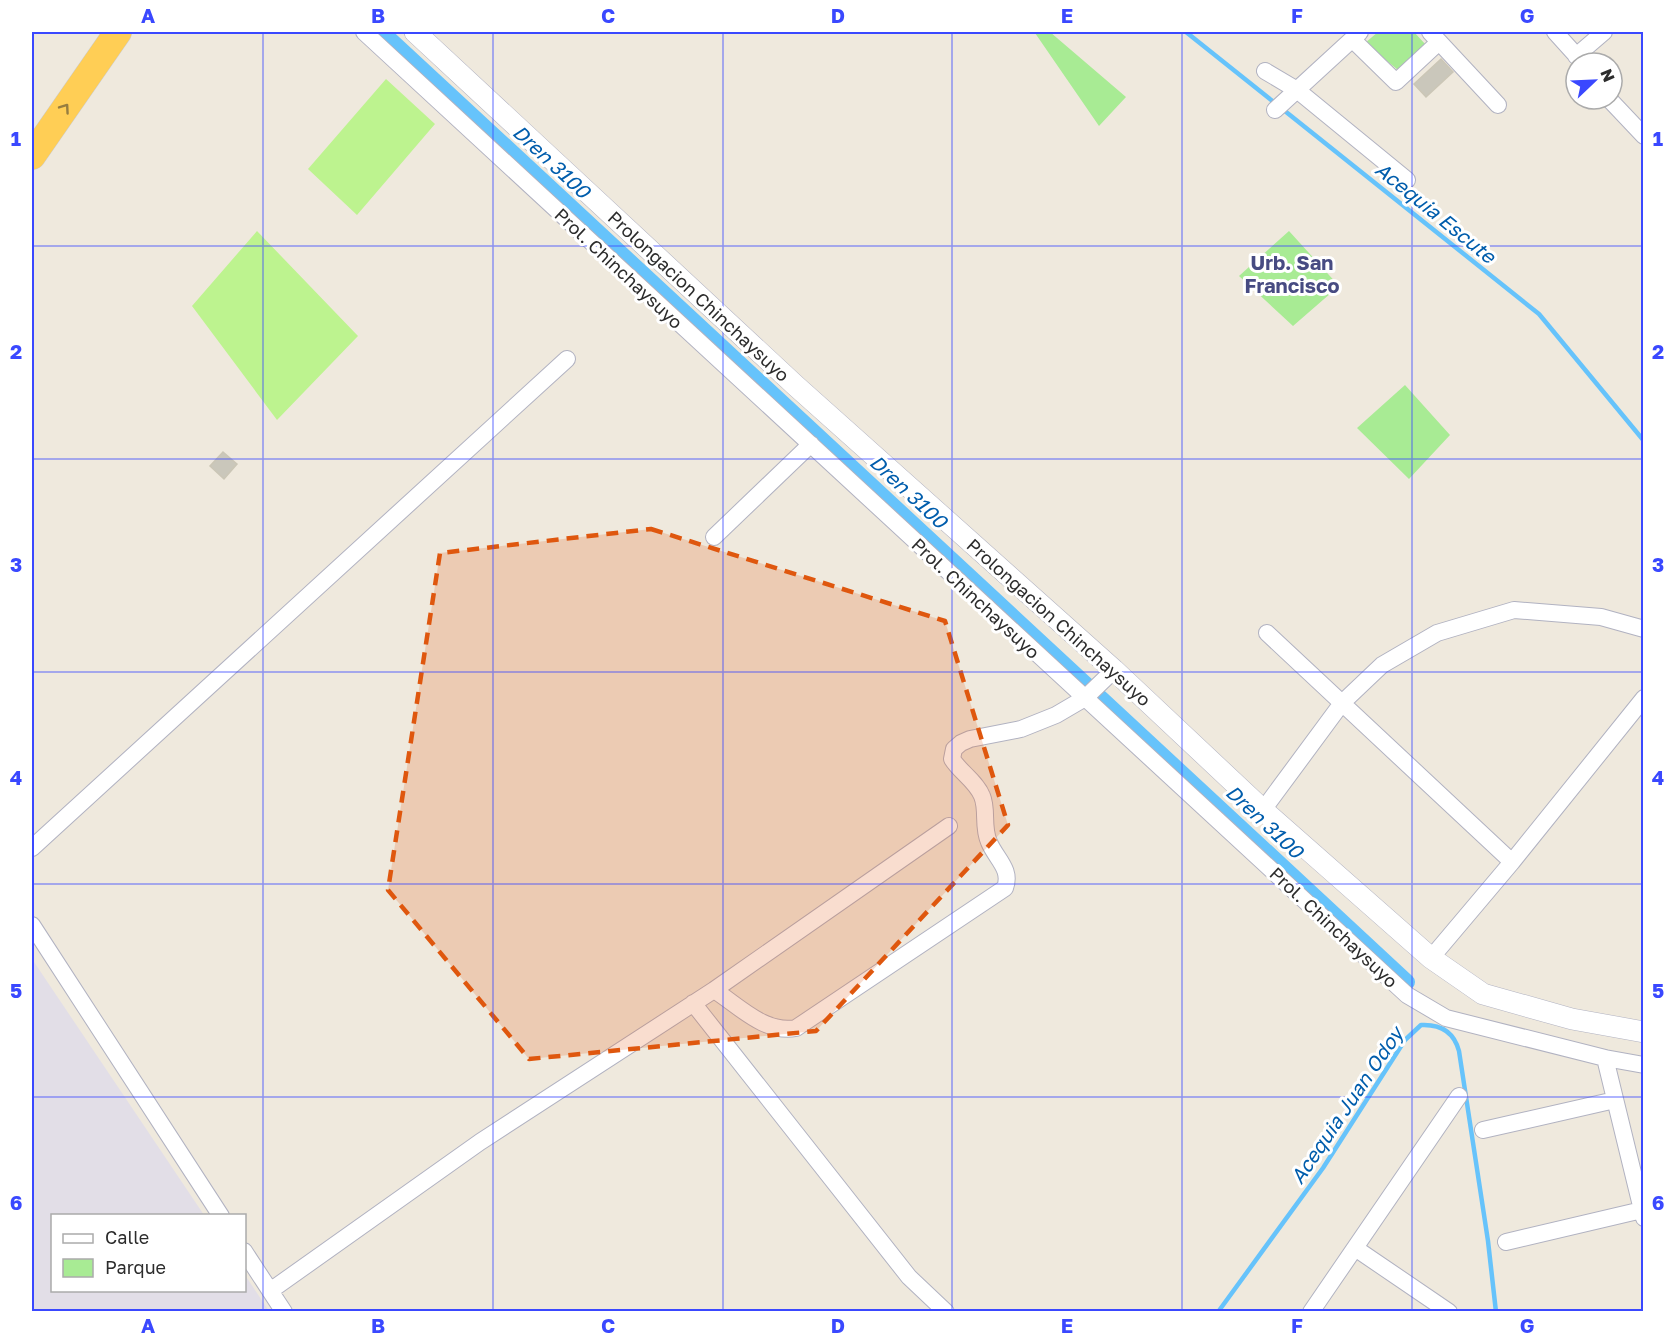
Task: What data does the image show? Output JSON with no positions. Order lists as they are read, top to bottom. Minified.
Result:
{"streets":{"street":["Prol. Chinchaysuyo","Prolongacion Chinchaysuyo"]},"districts":["Urb. San Francisco"],"water":["Dren 3100","Acequia Escute","Acequia Juan Odoy"],"legend":["Calle","Parque"],"north":"top right","grid":{"columns":["A","B","C","D","E","F","G"],"rows":["1","2","3","4","5","6"]}}
